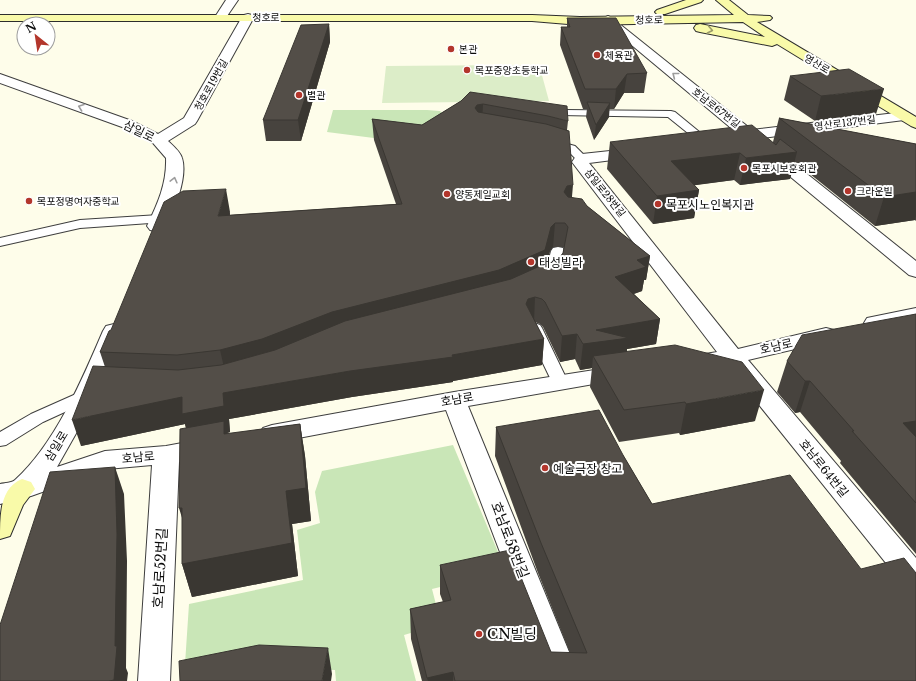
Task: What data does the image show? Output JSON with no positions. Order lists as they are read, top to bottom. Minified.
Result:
{"streets":{"street":["청호로","영산로","청호로19번길","호남로67번길","영산로137번길","삼일로","삼일로28번길","호남로","호남로64번길","호남로58번길","호남로52번길"]},"crossings":[["청호로","영산로"],["청호로","청호로19번길"],["청호로","호남로67번길"],["영산로","영산로137번길"],["청호로19번길","삼일로"],["호남로67번길","영산로137번길"],["삼일로","호남로"],["삼일로28번길","호남로64번길"],["호남로","호남로64번길"],["호남로","호남로58번길"],["호남로","호남로52번길"]],"one_way":["호남로67번길"],"places":["본관","체육관","목포중앙초등학교","별관","목포시보훈회관","크라운빌","양동제일교회","목포정명여자중학교","목포시노인복지관","태성빌라","예술극장 창고","CN빌딩"],"north":"top left"}
